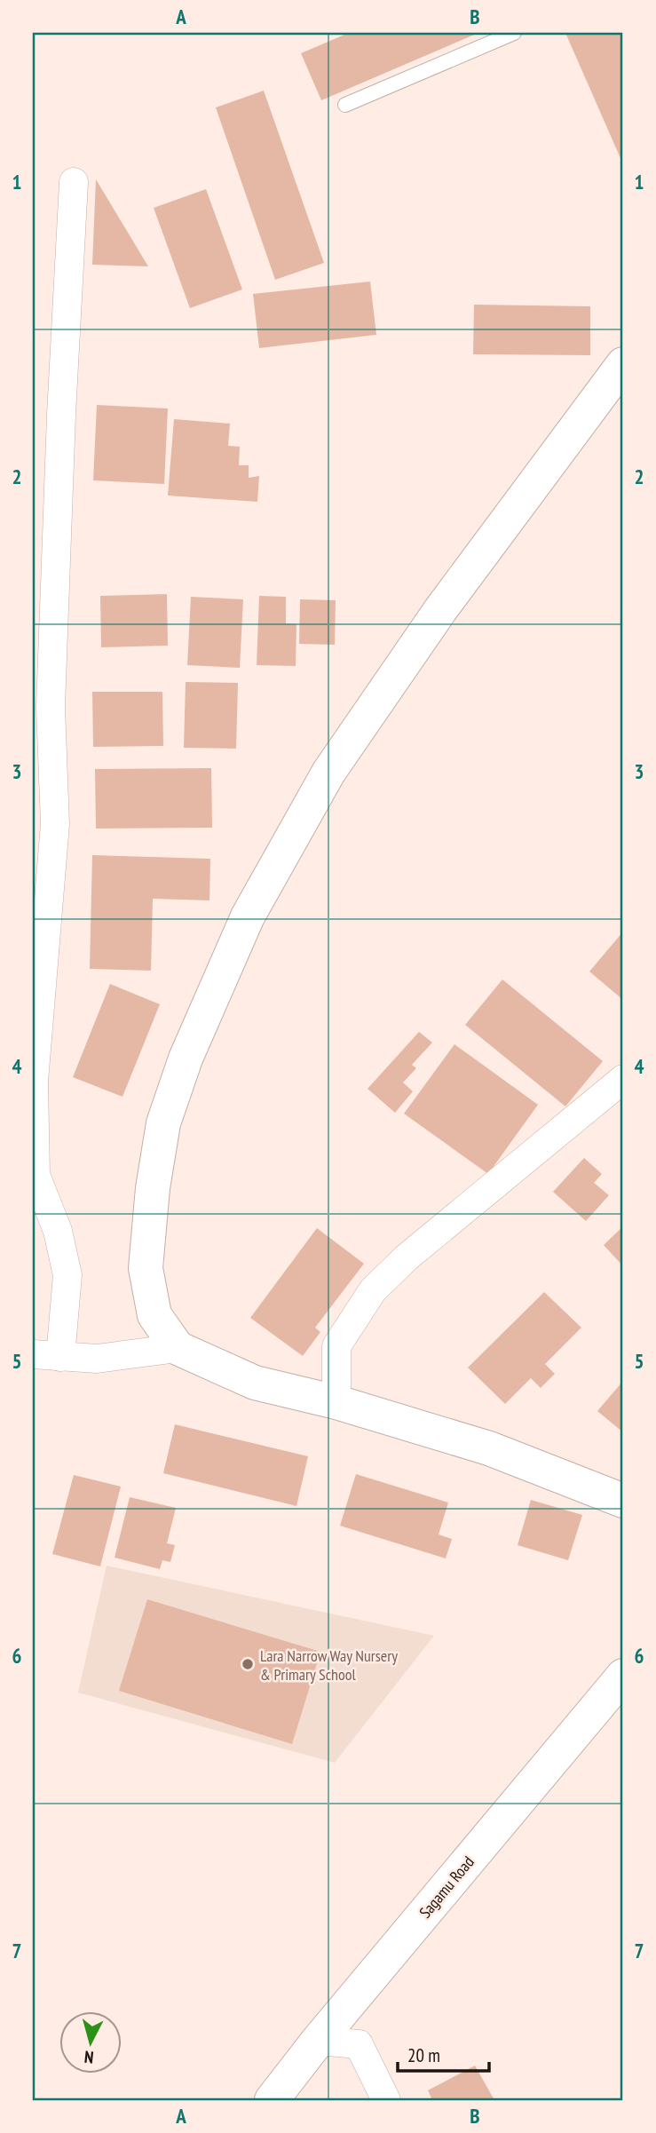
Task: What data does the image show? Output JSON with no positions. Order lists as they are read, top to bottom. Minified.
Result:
{"streets":{"main road":["Sagamu Road"]},"places":["Lara Narrow Way Nursery & Primary School"],"scale_bar":"20 m","north":"bottom","grid":{"columns":["A","B"],"rows":["1","2","3","4","5","6","7"]}}
